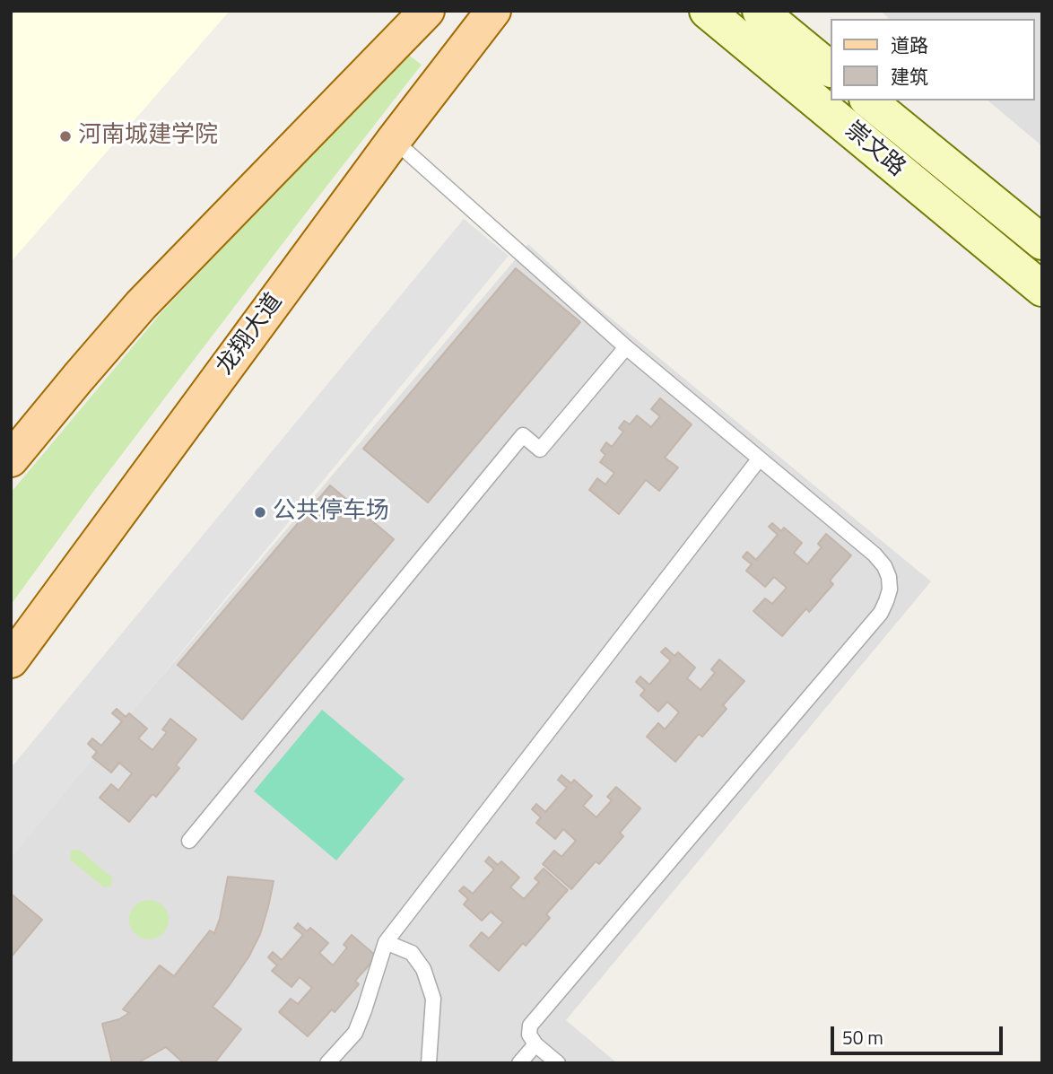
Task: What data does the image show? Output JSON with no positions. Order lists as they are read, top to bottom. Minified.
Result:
{"streets":{"main road":["崇文路","龙翔大道"]},"places":["河南城建学院","公共停车场"],"legend":["道路","建筑"],"scale_bar":"50 m"}
